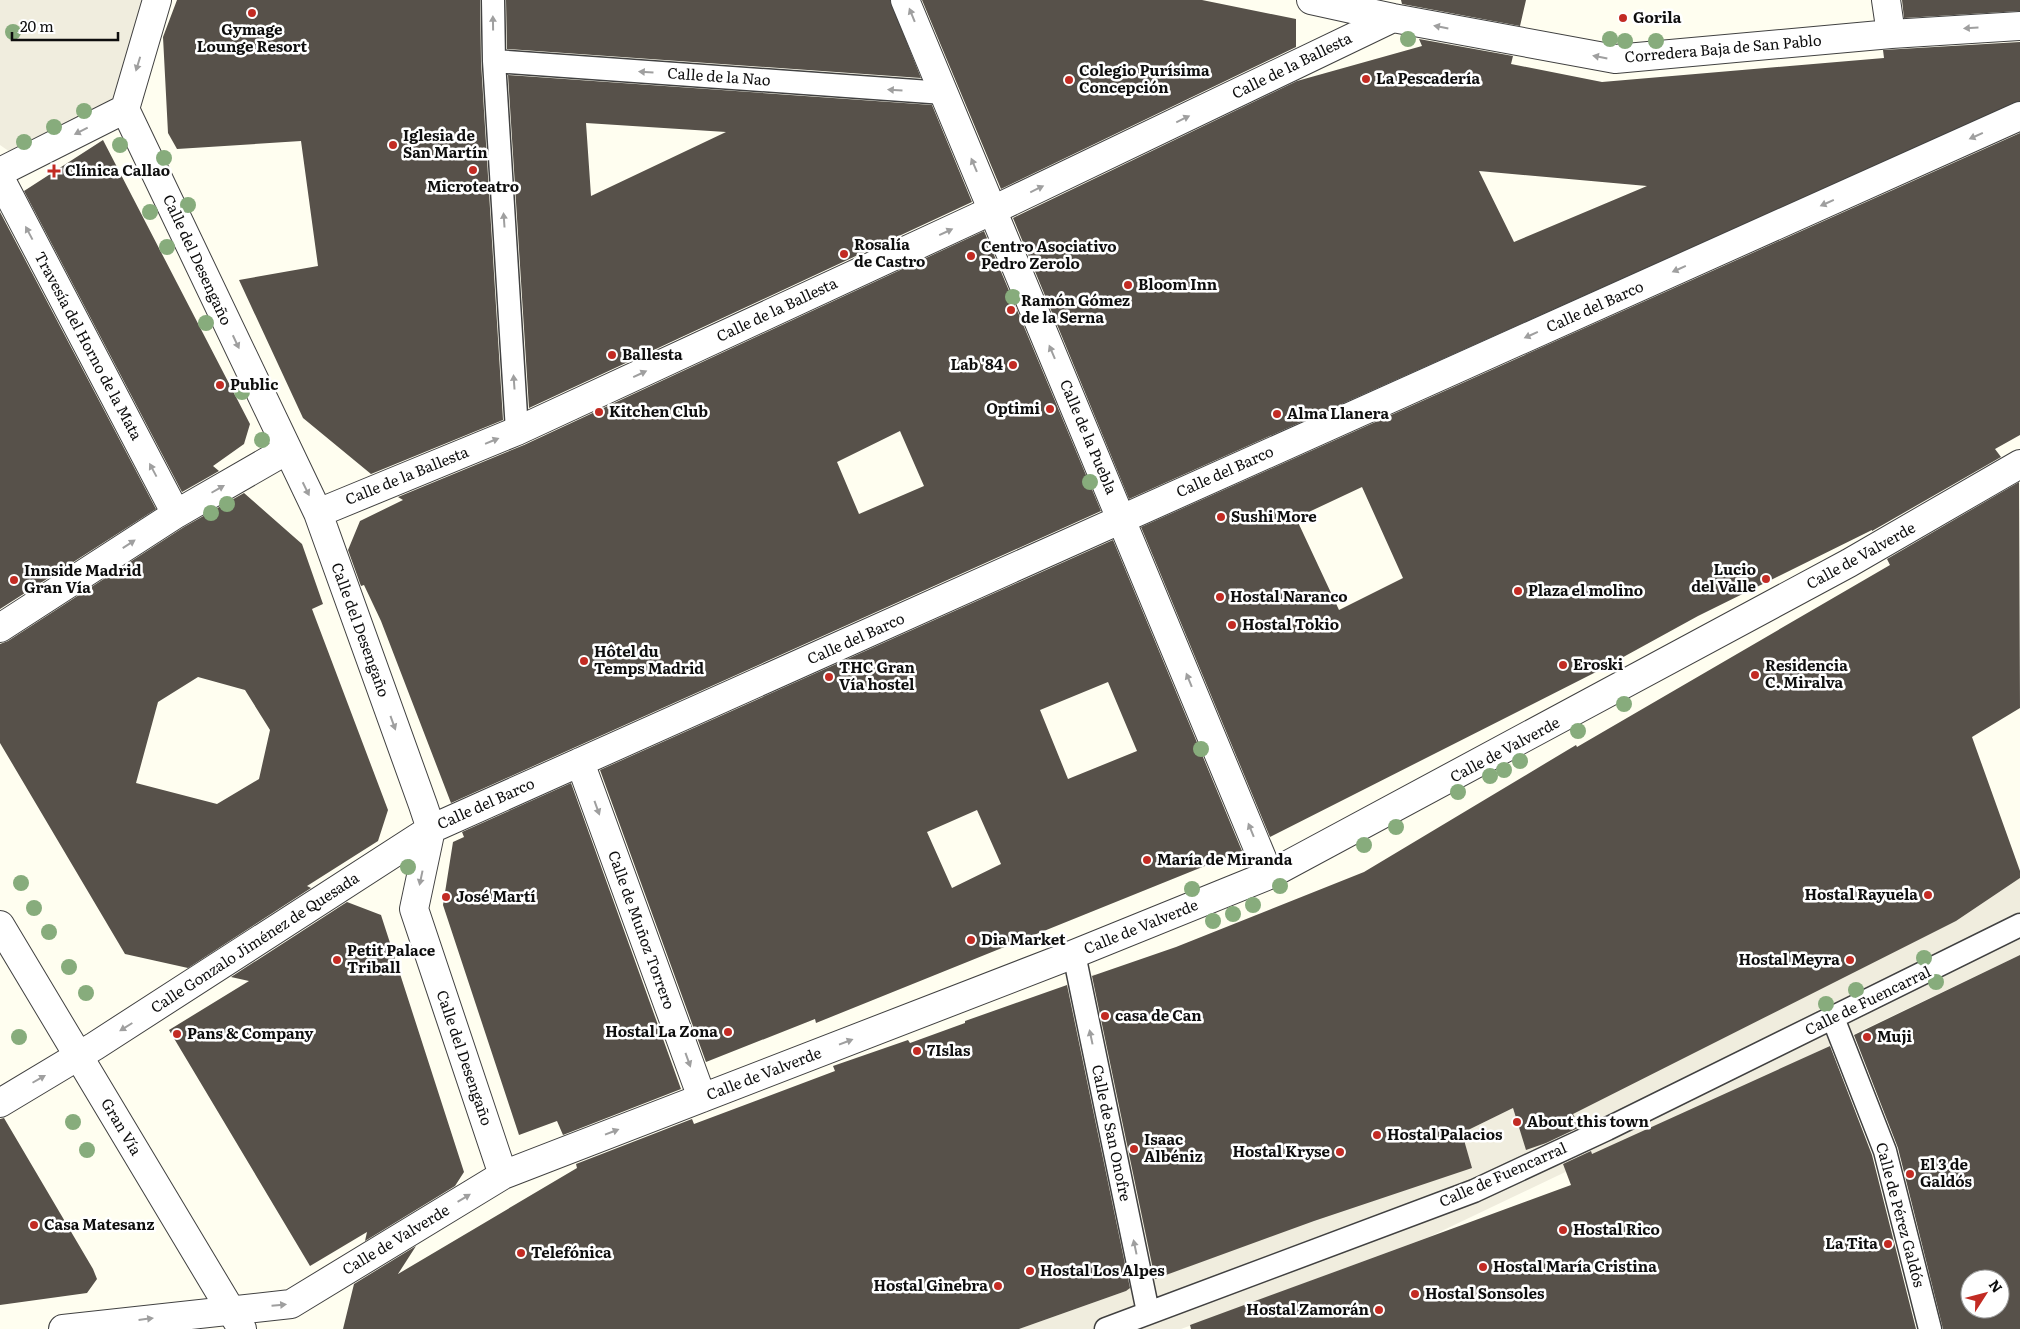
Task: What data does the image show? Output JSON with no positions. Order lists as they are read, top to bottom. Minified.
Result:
{"streets":{"street":["Corredera Baja de San Pablo","Calle de la Ballesta","Calle de la Nao","Calle del Desengaño","Calle del Barco","Travesía del Horno de la Mata","Calle de la Puebla","Calle de Valverde","Calle de Muñoz Torrero","Calle Gonzalo Jiménez de Quesada","Calle de Fuencarral","Gran Vía","Calle de San Onofre","Calle de Pérez Galdós"]},"crossings":[["Corredera Baja de San Pablo","Calle de la Ballesta"],["Calle de la Ballesta","Calle del Desengaño"],["Calle de la Ballesta","Calle de la Puebla"],["Calle de la Nao","Calle de la Puebla"],["Calle del Desengaño","Calle del Barco"],["Calle del Desengaño","Calle de Valverde"],["Calle del Desengaño","Calle Gonzalo Jiménez de Quesada"],["Calle del Barco","Calle de la Puebla"],["Calle del Barco","Calle de Muñoz Torrero"],["Calle del Barco","Calle Gonzalo Jiménez de Quesada"],["Calle de la Puebla","Calle de Valverde"],["Calle de Valverde","Calle de Muñoz Torrero"],["Calle de Valverde","Gran Vía"],["Calle de Valverde","Calle de San Onofre"],["Calle Gonzalo Jiménez de Quesada","Gran Vía"],["Calle de Fuencarral","Calle de San Onofre"],["Calle de Fuencarral","Calle de Pérez Galdós"]],"one_way":["Corredera Baja de San Pablo","Calle de la Ballesta","Calle de la Nao","Calle del Desengaño","Calle del Barco","Travesía del Horno de la Mata","Calle de la Puebla","Calle de Valverde","Calle de Muñoz Torrero","Calle de San Onofre"],"places":{"other":["Gymage Lounge Resort","Gorila","La Pescadería","Colegio Purísima Concepción","Iglesia de San Martín","Microteatro","Rosalía de Castro","Centro Asociativo Pedro Zerolo","Bloom Inn","Ramón Gómez de la Serna","Ballesta","Lab '84","Public","Optimi","Kitchen Club","Alma Llanera","Sushi More","Lucio del Valle","Innside Madrid Gran Vía","Plaza el molino","Hostal Naranco","Hostal Tokio","Hôtel du Temps Madrid","Eroski","Residencia C. Miralva","THC Gran Vía hostel","María de Miranda","Hostal Rayuela","José Martí","Dia Market","Petit Palace Triball","Hostal Meyra","casa de Can","Hostal La Zona","Pans & Company","Muji","7Islas","About this town","Hostal Palacios","Isaac Albéniz","Hostal Kryse","El 3 de Galdós","Casa Matesanz","Hostal Rico","La Tita","Telefónica","Hostal María Cristina","Hostal Los Alpes","Hostal Ginebra","Hostal Sonsoles","Hostal Zamorán"],"health":["Clínica Callao"]},"scale_bar":"20 m","north":"top right"}
